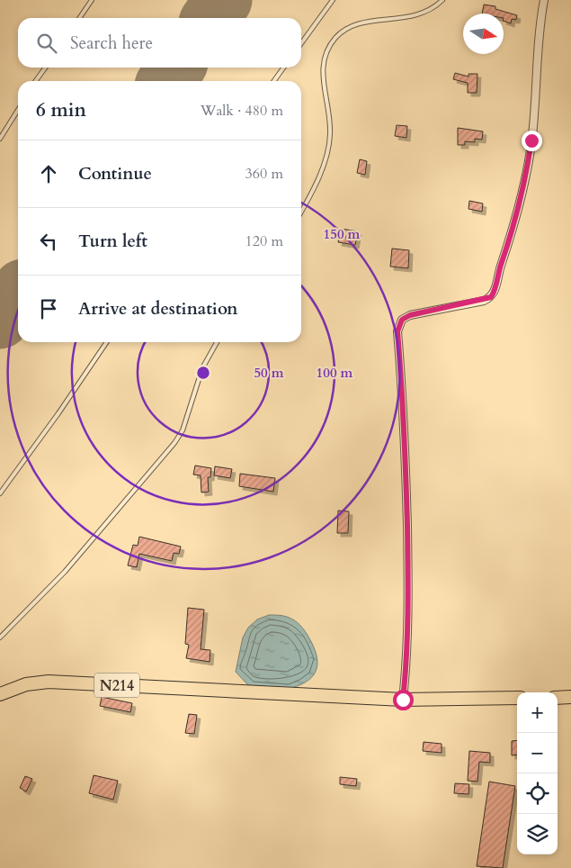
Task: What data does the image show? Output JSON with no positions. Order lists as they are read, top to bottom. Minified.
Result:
{"streets":{"highway":["N214"]},"north":"right","page":{"search":"Search here","heading":["6 min","Walk · 480 m"],"list":[["Continue","360 m"],["Turn left","120 m"],"Arrive at destination"],"map_buttons":["+","−"]},"rings":["150 m","50 m","100 m"]}
